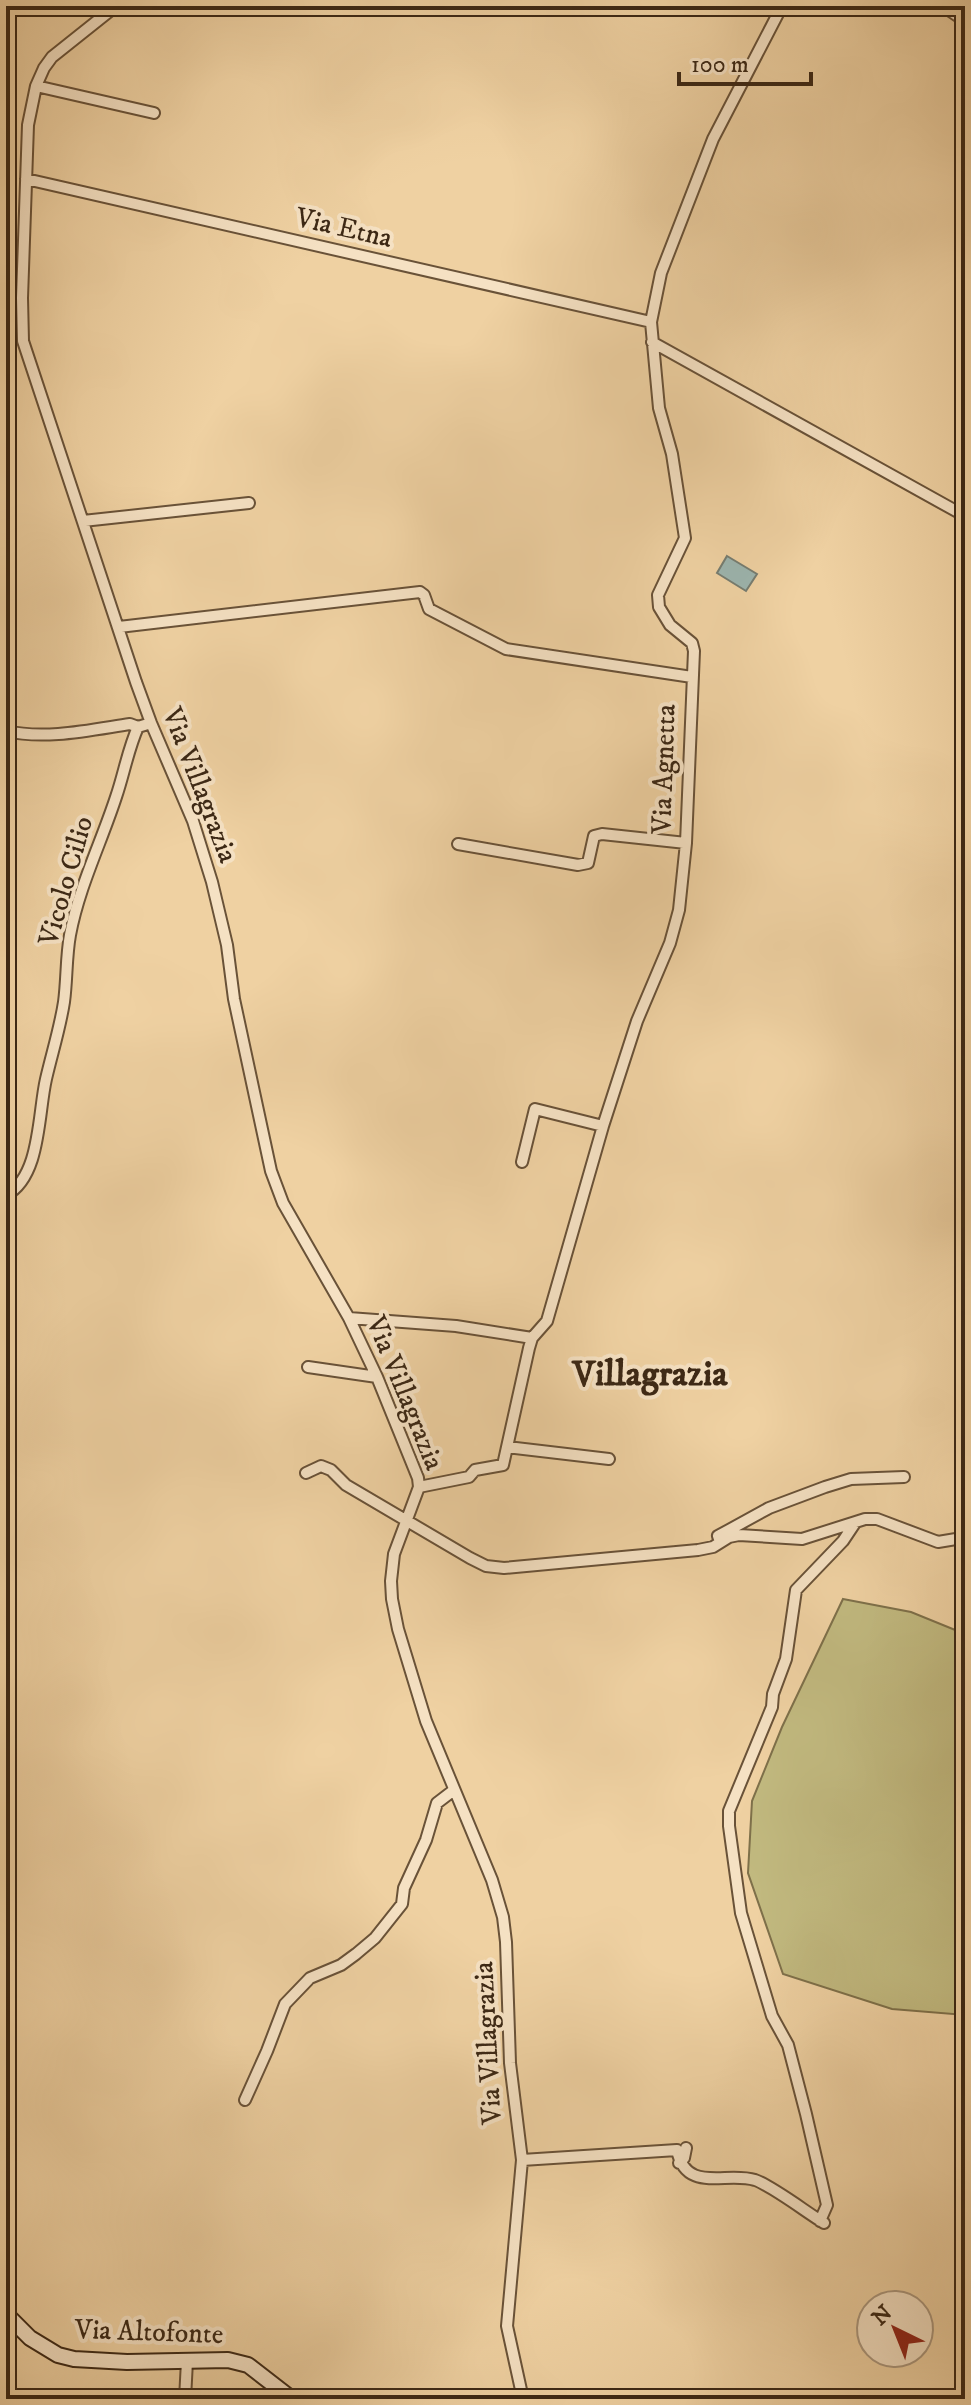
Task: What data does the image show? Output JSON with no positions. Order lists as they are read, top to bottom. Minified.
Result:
{"streets":{"main road":["Via Altofonte"],"street":["Via Etna","Via Agnetta","Via Villagrazia","Vicolo Cilio"]},"crossings":[["Via Etna","Via Agnetta"],["Via Etna","Via Villagrazia"]],"districts":["Villagrazia"],"scale_bar":"100 m","north":"top left"}
